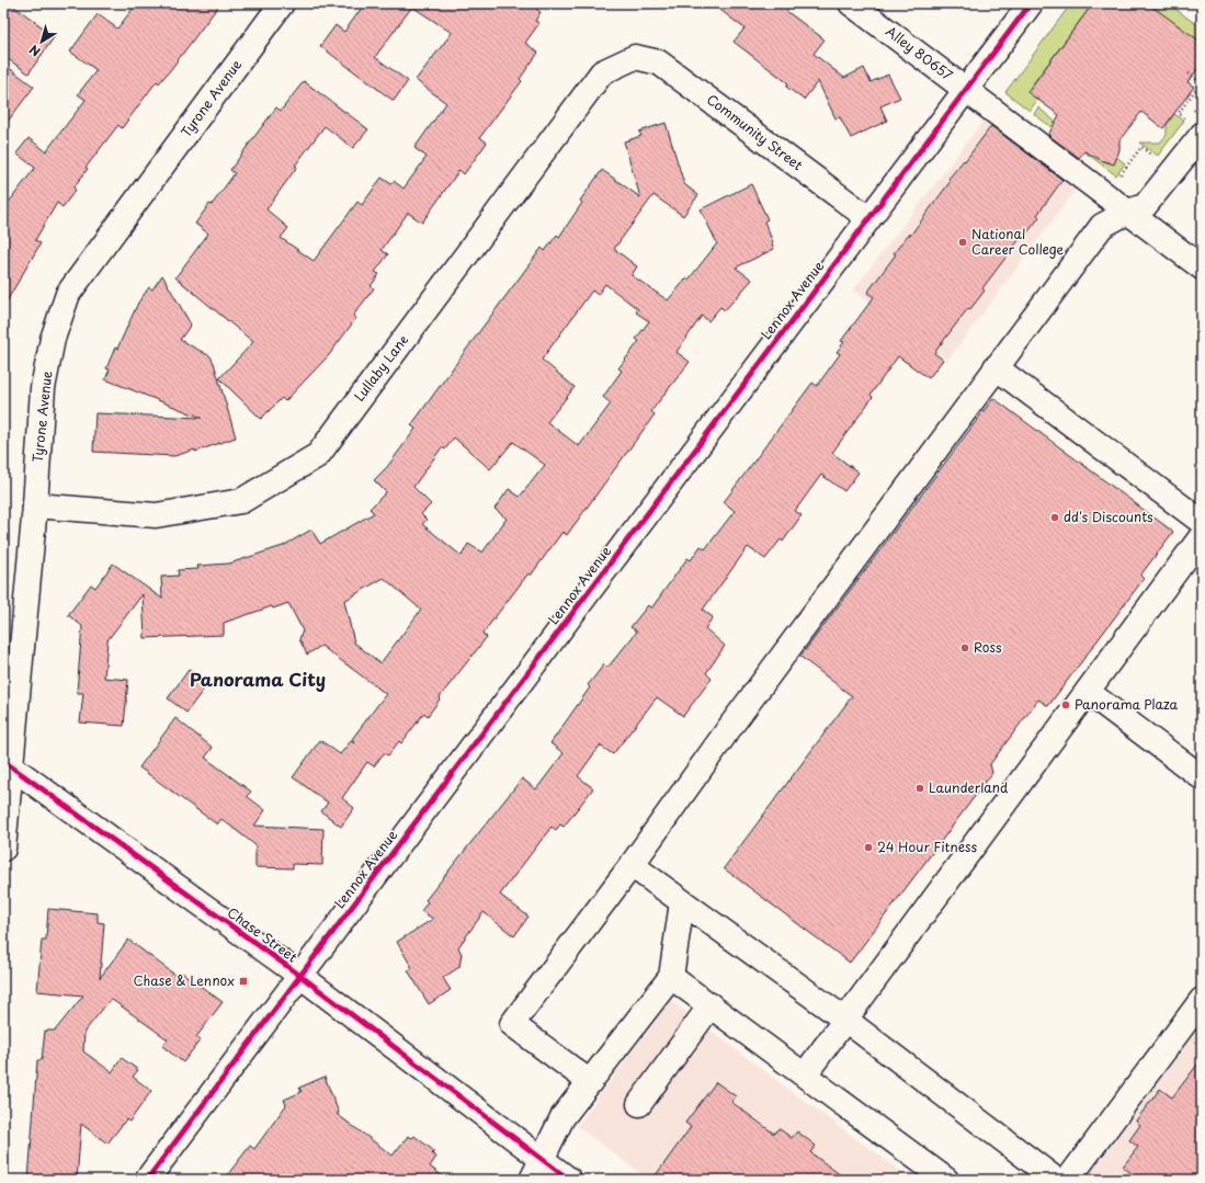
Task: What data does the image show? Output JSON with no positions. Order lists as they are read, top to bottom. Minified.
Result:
{"streets":{"street":["Alley 80657","Tyrone Avenue","Community Street","Lennox Avenue","Lullaby Lane","Chase Street"]},"crossings":[["Alley 80657","Lennox Avenue"],["Tyrone Avenue","Lullaby Lane"],["Tyrone Avenue","Chase Street"],["Community Street","Lennox Avenue"],["Community Street","Lullaby Lane"],["Lennox Avenue","Chase Street"]],"districts":["Panorama City"],"places":{"other":["National Career College","dd's Discounts","Ross","Panorama Plaza","Launderland","24 Hour Fitness"],"transit":["Chase & Lennox"]},"north":"bottom left"}
